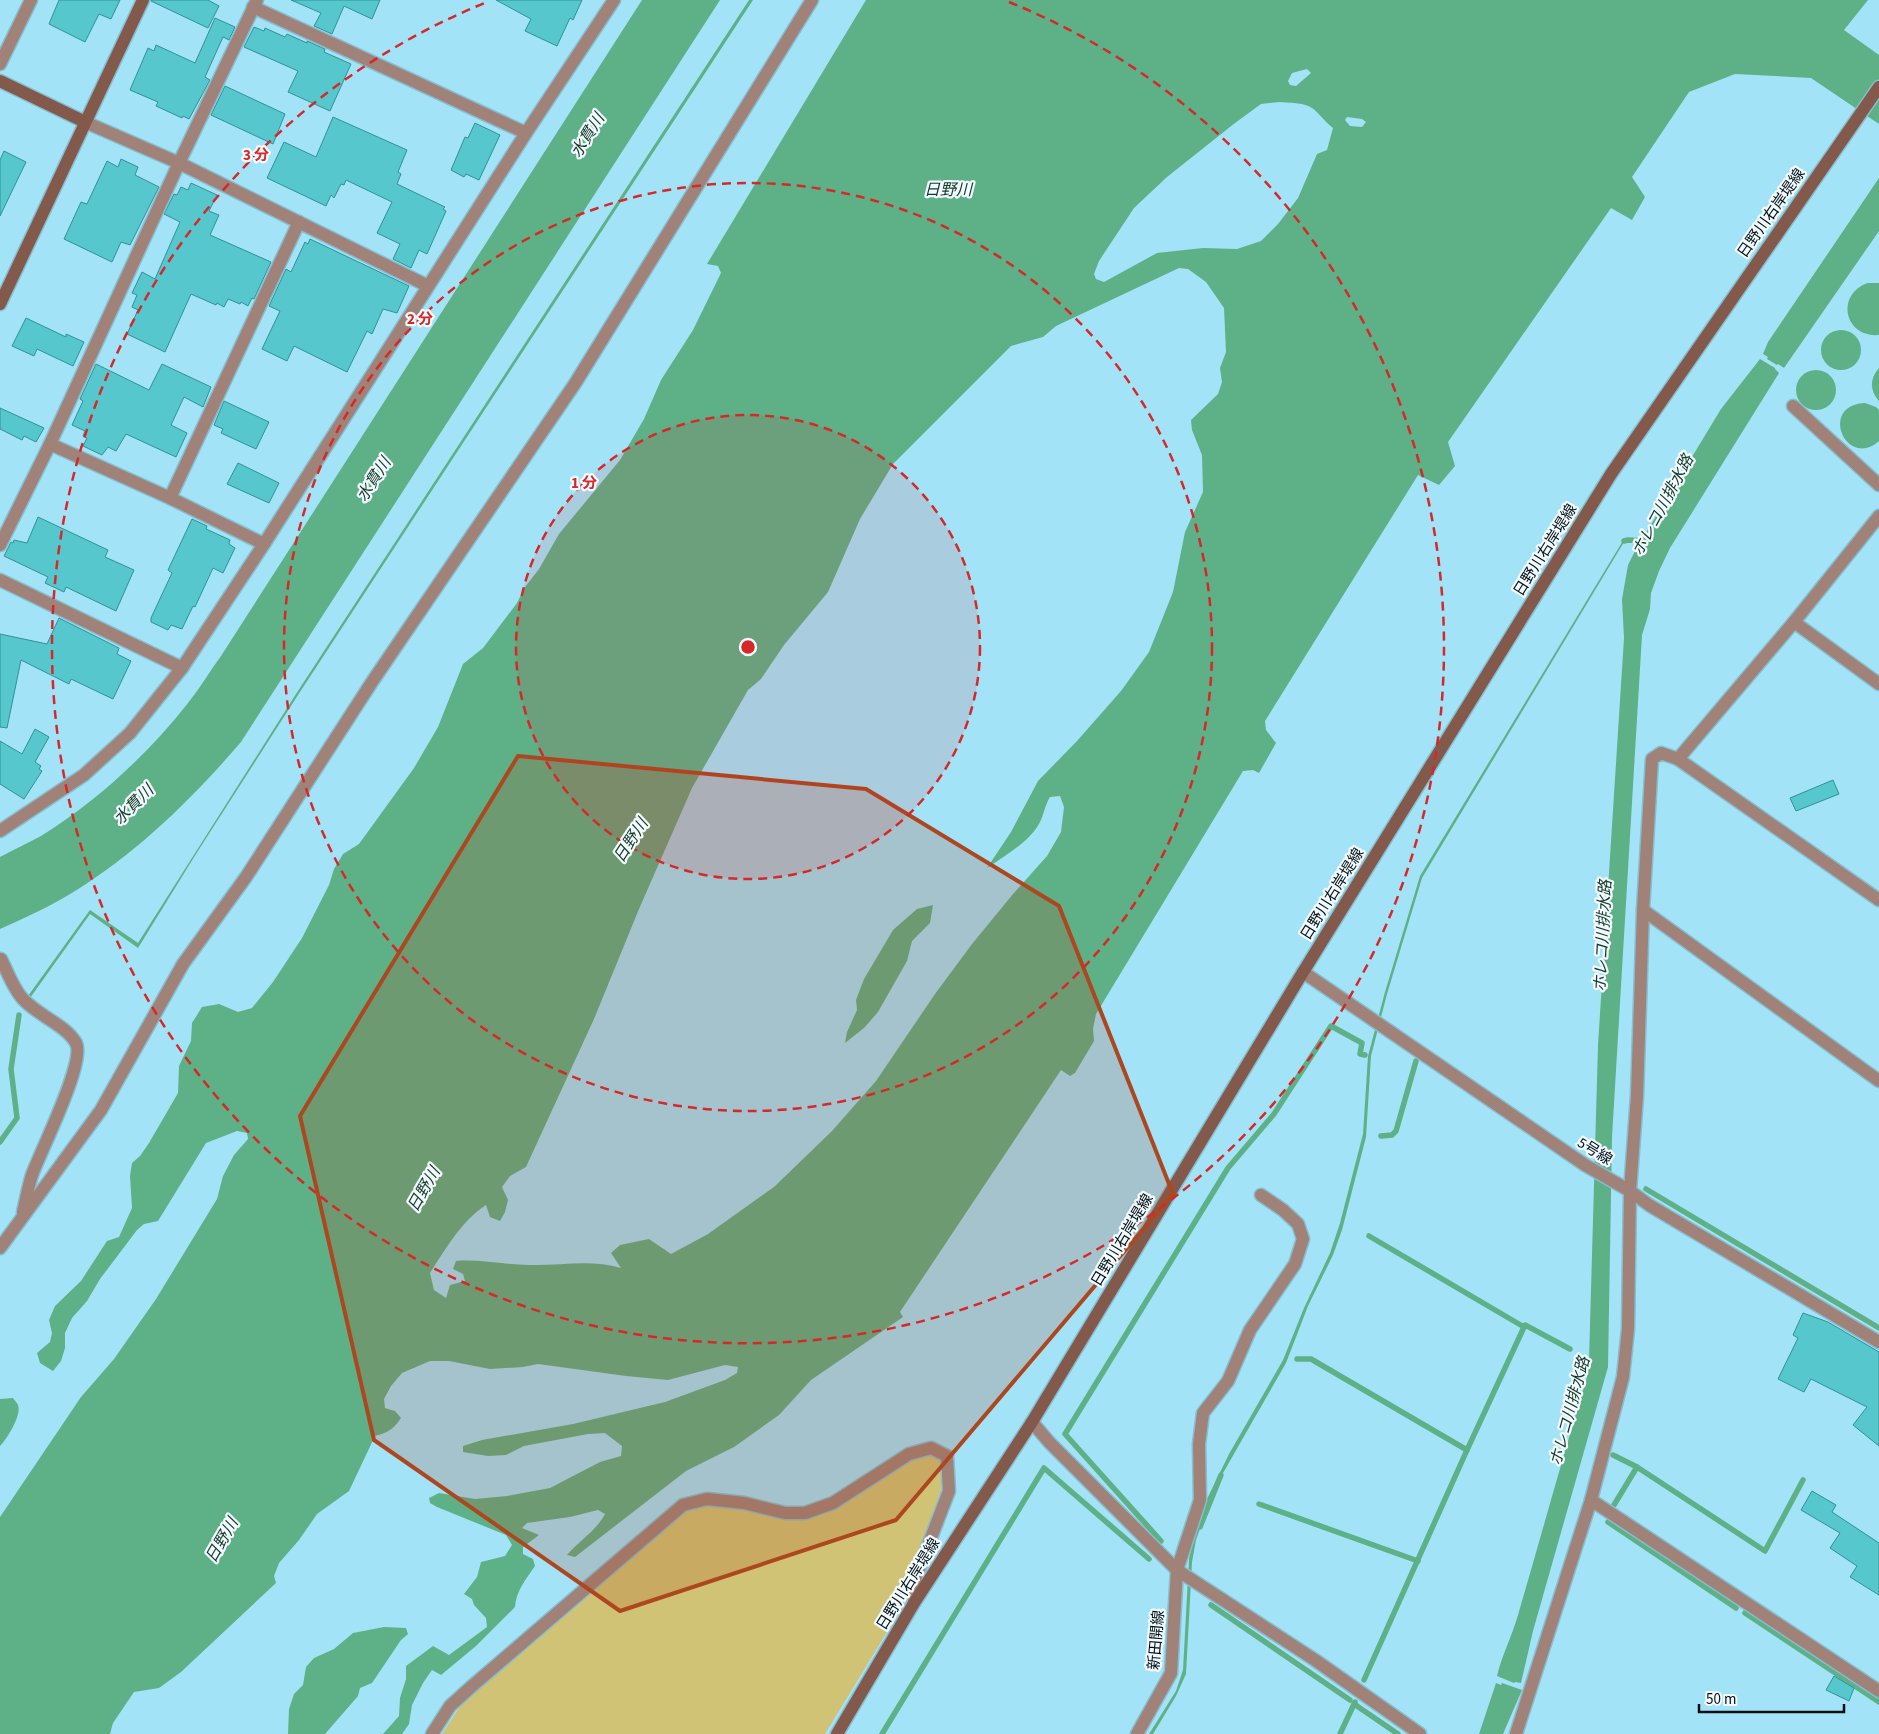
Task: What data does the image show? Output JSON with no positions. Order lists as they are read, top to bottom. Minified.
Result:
{"streets":{"street":["日野川右岸堤線","5号線","新田開線"]},"crossings":[["日野川右岸堤線","5号線"]],"water":["水貫川","日野川","ホレコ川排水路"],"scale_bar":"50 m","rings":["3 分","2 分","1 分"]}
